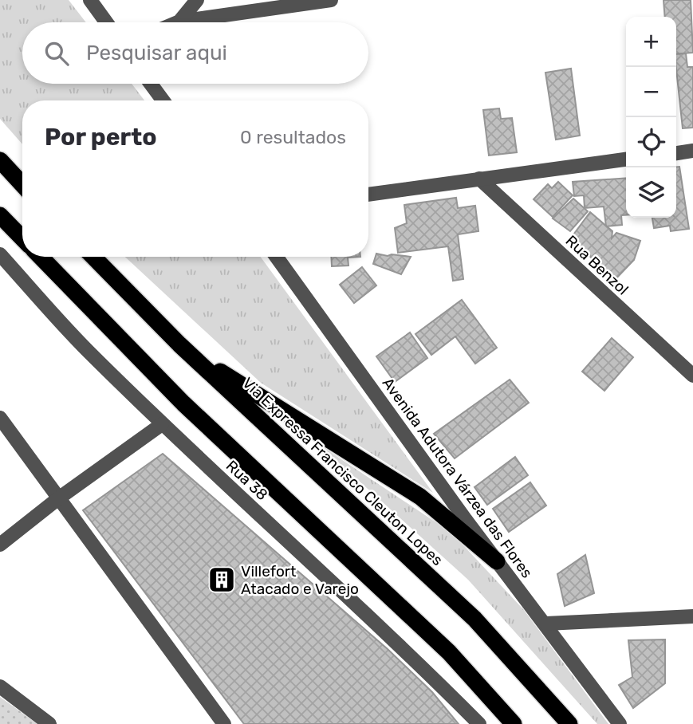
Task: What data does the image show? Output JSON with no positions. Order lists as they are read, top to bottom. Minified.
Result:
{"streets":{"highway":["Via Expressa Francisco Cleuton Lopes"],"street":["Rua Benzol","Avenida Adutora Várzea das Flores","Rua 38"]},"places":{"building":["Villefort Atacado e Varejo"]},"page":{"map_buttons":["+","−"],"search":"Pesquisar aqui","heading":["Por perto","0 resultados"]}}
